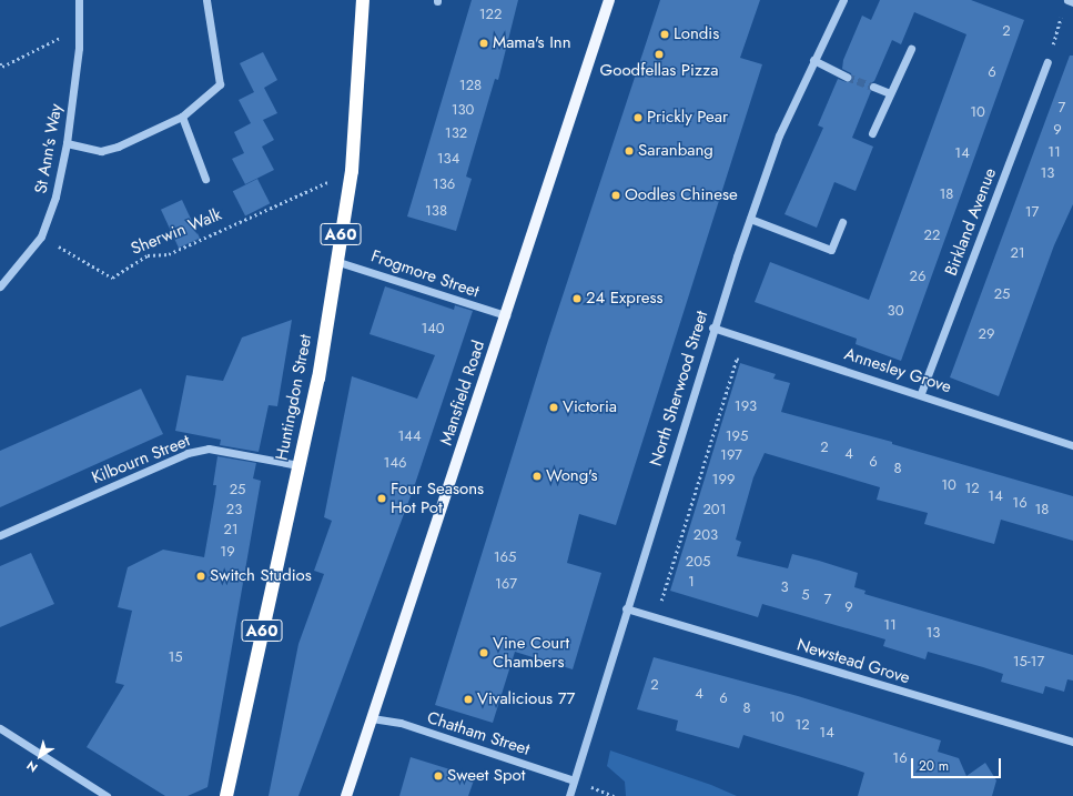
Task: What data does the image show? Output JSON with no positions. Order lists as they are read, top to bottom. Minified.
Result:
{"streets":{"highway":["A60","Huntingdon Street"],"main road":["Mansfield Road"],"street":["St Ann's Way","Birkland Avenue","Frogmore Street","Annesley Grove","North Sherwood Street","Kilbourn Street","Newstead Grove","Chatham Street"],"path":["Sherwin Walk"]},"crossings":[["St Ann's Way","Sherwin Walk"],["Birkland Avenue","Annesley Grove"],["Sherwin Walk","Huntingdon Street"],["Frogmore Street","Mansfield Road"],["Frogmore Street","Huntingdon Street"],["Annesley Grove","North Sherwood Street"],["North Sherwood Street","Newstead Grove"],["North Sherwood Street","Chatham Street"],["Mansfield Road","Chatham Street"],["Huntingdon Street","Kilbourn Street"]],"places":["Londis","Mama's Inn","Goodfellas Pizza","Prickly Pear","Saranbang","Oodles Chinese","24 Express","Victoria","Wong's","Four Seasons Hot Pot","Switch Studios","Vine Court Chambers","Vivalicious 77","Sweet Spot"],"house_numbers":["122","2","6","128","7","130","10","9","132","11","14","134","13","136","18","138","17","22","21","26","25","30","140","29","193","144","195","2","4","197","6","146","8","199","10","12","25","14","16","23","201","18","21","203","19","165","205","1","167","3","5","7","9","11","13","15","15-17","2","4","6","8","10","12","14","16"],"scale_bar":"20 m","north":"bottom left"}
